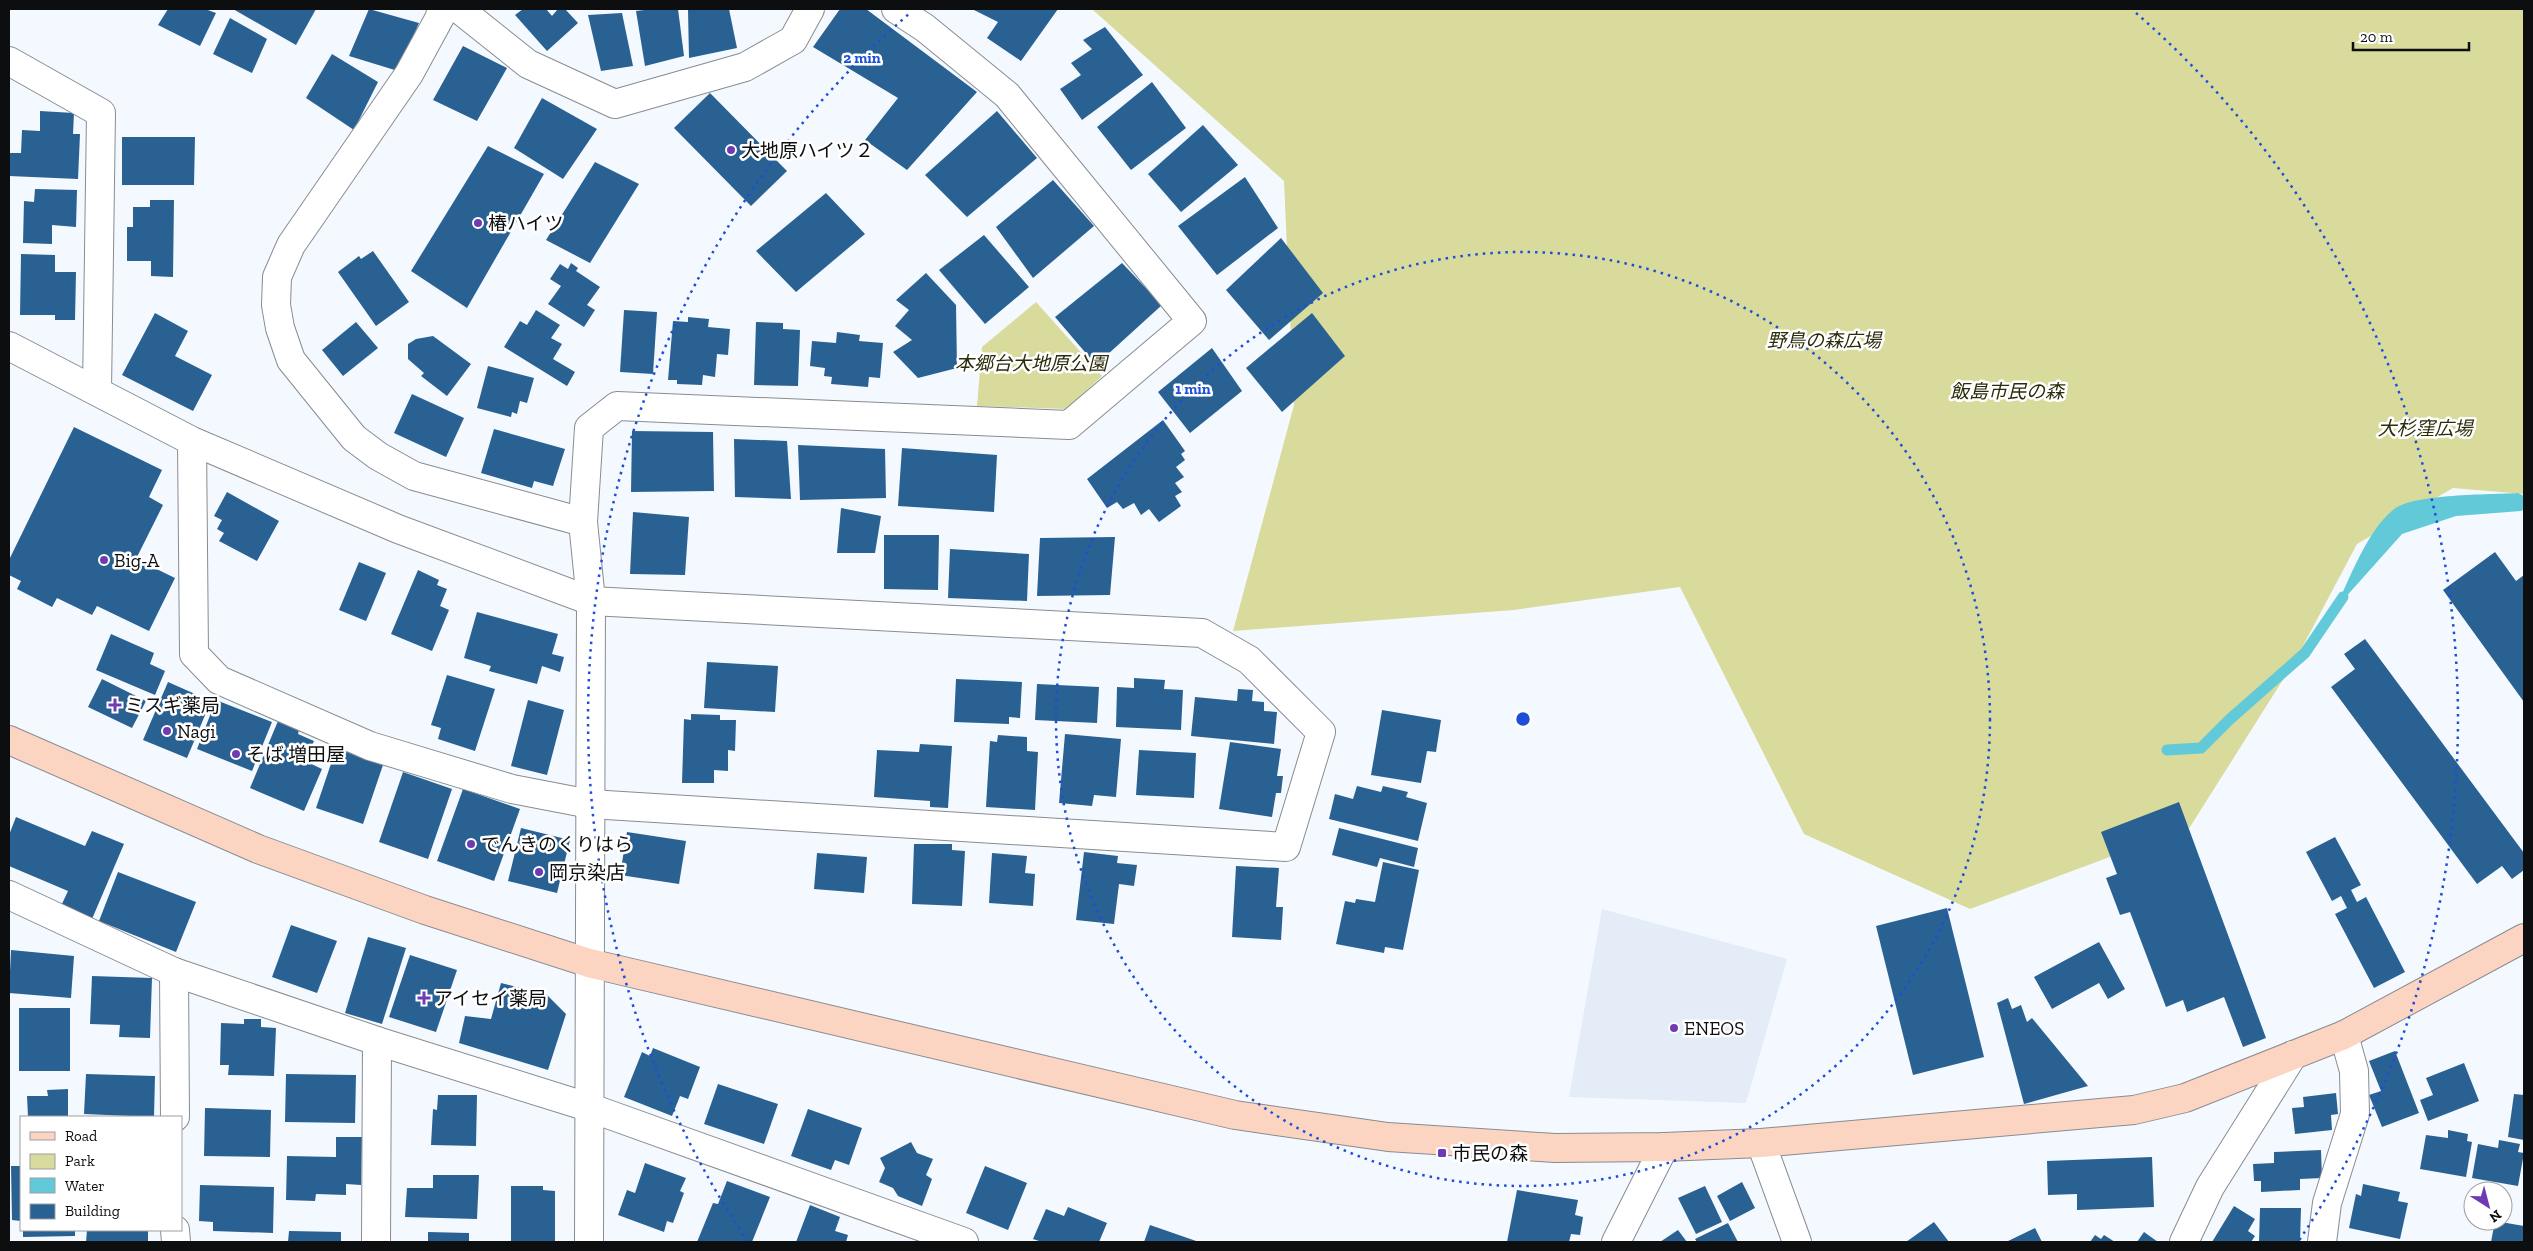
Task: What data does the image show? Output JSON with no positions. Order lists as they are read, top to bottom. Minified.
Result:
{"parks":["野鳥の森広場","本郷台大地原公園","飯島市民の森","大杉窪広場"],"places":{"other":["大地原ハイツ２","椿ハイツ","Big-A","Nagi","そば 増田屋","でんきのくりはら","岡京染店","ENEOS"],"health":["ミスギ薬局","アイセイ薬局"],"transit":["市民の森"]},"legend":["Road","Park","Water","Building"],"scale_bar":"20 m","north":"bottom right","rings":["2 min","1 min"]}
